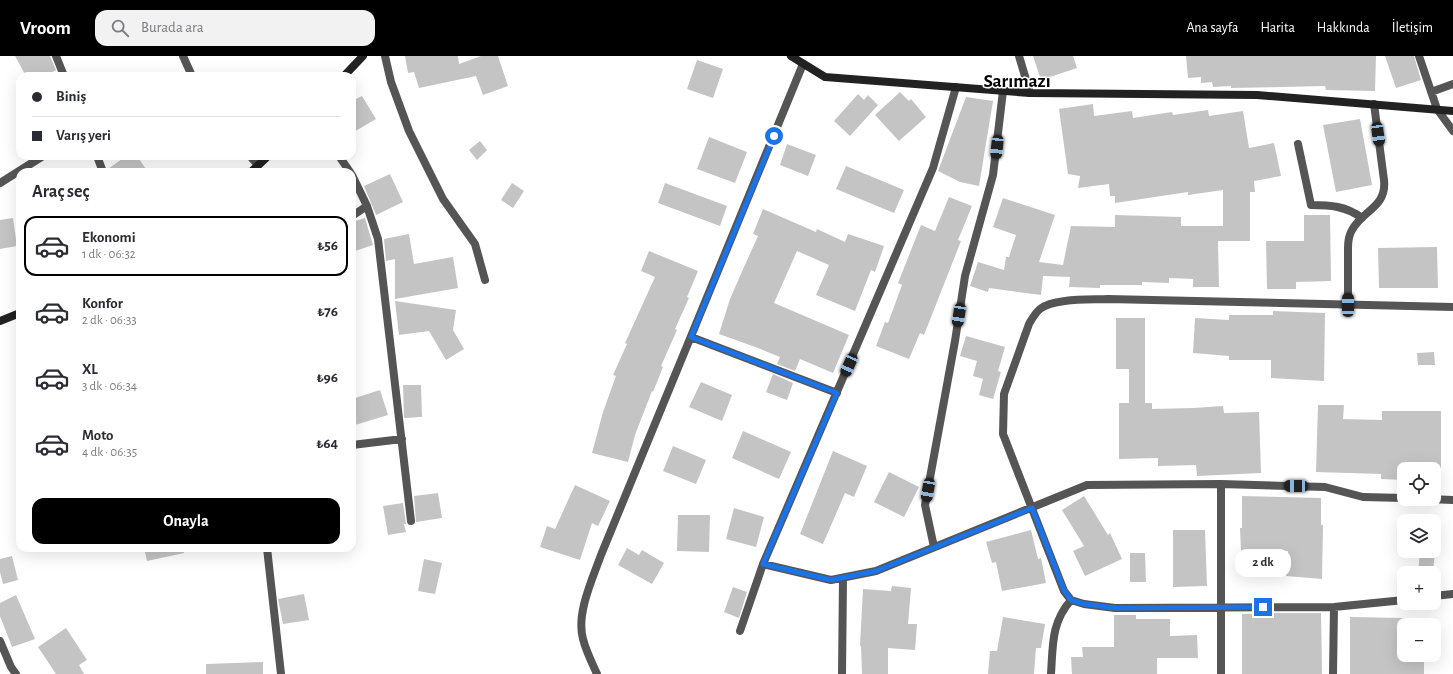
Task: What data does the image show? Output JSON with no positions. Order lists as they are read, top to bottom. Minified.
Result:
{"districts":["Sarımazı"],"page":{"header":"Vroom","search":"Burada ara","nav":["Ana sayfa","Harita","Hakkında","İletişim"],"banner":["Biniş","Varış yeri"],"heading":"Araç seç","list":[{"name":"Ekonomi","note":"1 dk · 06:32","value":"₺56"},{"name":"Konfor","note":"2 dk · 06:33","value":"₺76"},{"name":"XL","note":"3 dk · 06:34","value":"₺96"},{"name":"Moto","note":"4 dk · 06:35","value":"₺64"}],"map_buttons":["+","−"],"buttons":"Onayla","bubble":"2 dk"}}
